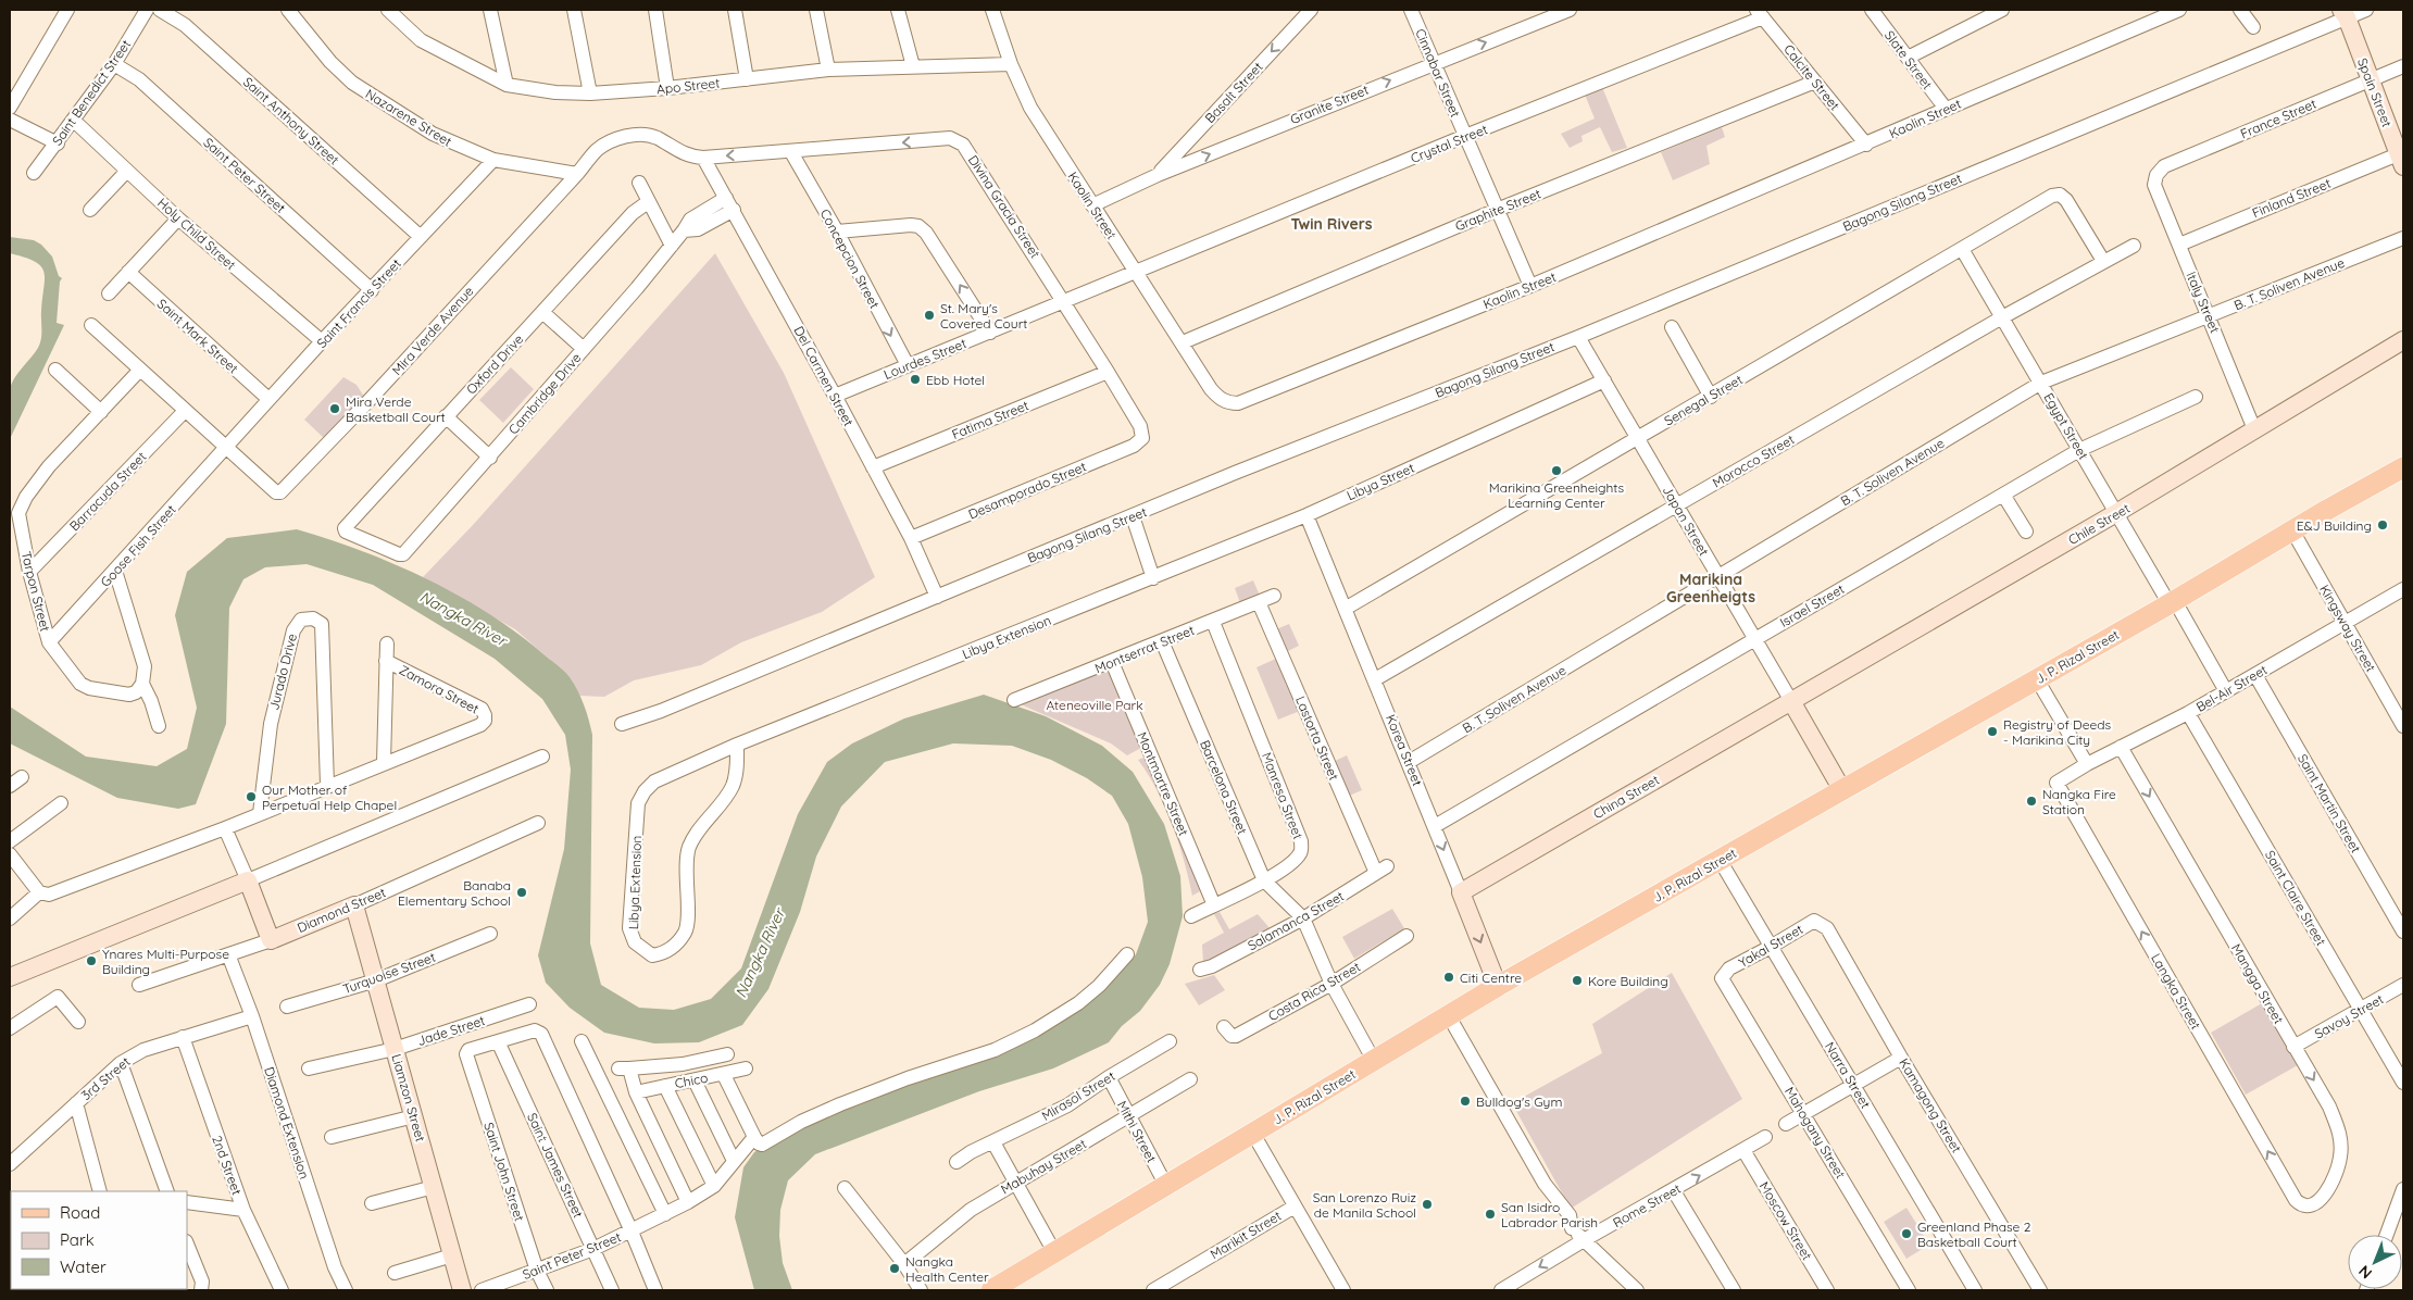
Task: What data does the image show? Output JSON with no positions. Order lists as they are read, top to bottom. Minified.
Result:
{"streets":{"main road":["J. P. Rizal Street"],"street":["Slate Street","Cinnabar Street","Calcite Street","Apo Street","Saint Benedict Street","Basalt Street","Spain Street","Granite Street","Nazarene Street","Kaolin Street","France Street","Saint Anthony Street","Crystal Street","Saint Peter Street","Finland Street","Bagong Silang Street","Divina Gracia Street","Graphite Street","Holy Child Street","Concepcion Street","B. T. Soliven Avenue","Italy Street","Saint Francis Street","Mira Verde Avenue","Saint Mark Street","Lourdes Street","Oxford Drive","Del Carmen Street","Cambridge Drive","Senegal Street","Fatima Street","Egypt Street","Morocco Street","Libya Street","Desamporado Street","Barracuda Street","Japan Street","Chile Street","Goose Fish Street","Tarpon Street","Israel Street","Kingsway Street","Libya Extension","Montserrat Street","Jurado Drive","Bel-Air Street","Zamora Street","Lastorta Street","Korea Street","Montmartre Street","Barcelona Street","Manresa Street","China Street","Saint Martin Street","Saint Claire Street","Diamond Street","Salamanca Street","Yakal Street","Turquoise Street","Mangga Street","Costa Rica Street","Langka Street","Savoy Street","Jade Street","Narra Street","3rd Street","Chico","Mirasol Street","Liamzon Street","Kamagong Street","Diamond Extension","Mithi Street","Mahogany Street","2nd Street","Saint James Street","Mabuhay Street","Saint John Street","Rome Street","Moscow Street","Marikit Street"]},"crossings":[["Slate Street","Kaolin Street"],["Cinnabar Street","Granite Street"],["Cinnabar Street","Kaolin Street"],["Cinnabar Street","Crystal Street"],["Cinnabar Street","Graphite Street"],["Calcite Street","Kaolin Street"],["Calcite Street","Crystal Street"],["Calcite Street","Graphite Street"],["Apo Street","Kaolin Street"],["Saint Benedict Street","Saint Peter Street"],["Saint Benedict Street","Holy Child Street"],["Basalt Street","Granite Street"],["Spain Street","France Street"],["Spain Street","Finland Street"],["Spain Street","Bagong Silang Street"],["Granite Street","Kaolin Street"],["Nazarene Street","Saint Francis Street"],["Nazarene Street","Mira Verde Avenue"],["Kaolin Street","Crystal Street"],["Kaolin Street","Graphite Street"],["Kaolin Street","Lourdes Street"],["France Street","Italy Street"],["Saint Anthony Street","Saint Francis Street"],["Crystal Street","Lourdes Street"],["Saint Peter Street","Saint Francis Street"],["Saint Peter Street","Saint James Street"],["Saint Peter Street","Saint John Street"],["Finland Street","Italy Street"],["Bagong Silang Street","Del Carmen Street"],["Bagong Silang Street","Japan Street"],["Divina Gracia Street","Concepcion Street"],["Divina Gracia Street","Lourdes Street"],["Divina Gracia Street","Del Carmen Street"],["Divina Gracia Street","Fatima Street"],["Divina Gracia Street","Desamporado Street"],["Holy Child Street","Saint Francis Street"],["Concepcion Street","Lourdes Street"],["B. T. Soliven Avenue","Italy Street"],["B. T. Soliven Avenue","Egypt Street"],["B. T. Soliven Avenue","Japan Street"],["B. T. Soliven Avenue","Korea Street"],["Italy Street","Chile Street"],["Saint Francis Street","Mira Verde Avenue"],["Saint Francis Street","Saint Mark Street"],["Saint Francis Street","Goose Fish Street"],["Mira Verde Avenue","Barracuda Street"],["Mira Verde Avenue","Goose Fish Street"],["Mira Verde Avenue","Tarpon Street"],["Lourdes Street","Del Carmen Street"],["Oxford Drive","Cambridge Drive"],["Del Carmen Street","Cambridge Drive"],["Del Carmen Street","Fatima Street"],["Del Carmen Street","Desamporado Street"],["Senegal Street","Egypt Street"],["Senegal Street","Morocco Street"],["Senegal Street","Japan Street"],["Senegal Street","Korea Street"],["Egypt Street","Morocco Street"],["Egypt Street","Chile Street"],["Egypt Street","Israel Street"],["Egypt Street","J. P. Rizal Street"],["Egypt Street","Bel-Air Street"],["Morocco Street","Japan Street"],["Morocco Street","Korea Street"],["Libya Street","Japan Street"],["Libya Street","Libya Extension"],["Libya Street","Korea Street"],["Barracuda Street","Tarpon Street"],["Japan Street","Chile Street"],["Japan Street","Israel Street"],["Japan Street","J. P. Rizal Street"],["Japan Street","China Street"],["Chile Street","China Street"],["Goose Fish Street","Tarpon Street"],["Israel Street","Korea Street"],["Kingsway Street","J. P. Rizal Street"],["Kingsway Street","Bel-Air Street"],["Montserrat Street","Lastorta Street"],["Montserrat Street","Montmartre Street"],["Montserrat Street","Barcelona Street"],["Montserrat Street","Manresa Street"],["J. P. Rizal Street","Korea Street"],["J. P. Rizal Street","Narra Street"],["J. P. Rizal Street","Mithi Street"],["J. P. Rizal Street","Marikit Street"],["Bel-Air Street","Saint Martin Street"],["Bel-Air Street","Saint Claire Street"],["Bel-Air Street","Mangga Street"],["Bel-Air Street","Langka Street"],["Lastorta Street","Salamanca Street"],["Korea Street","China Street"],["Montmartre Street","Manresa Street"],["Barcelona Street","Manresa Street"],["Barcelona Street","Salamanca Street"],["Saint Claire Street","Savoy Street"],["Diamond Street","Liamzon Street"],["Diamond Street","Diamond Extension"],["Yakal Street","Narra Street"],["Yakal Street","Kamagong Street"],["Yakal Street","Mahogany Street"],["Turquoise Street","Liamzon Street"],["Mangga Street","Langka Street"],["Mangga Street","Savoy Street"],["Jade Street","Liamzon Street"],["3rd Street","Diamond Extension"],["3rd Street","2nd Street"],["Mirasol Street","Mithi Street"],["Mithi Street","Mabuhay Street"],["Saint James Street","Saint John Street"],["Rome Street","Moscow Street"]],"one_way":["Basalt Street","Granite Street","Divina Gracia Street","Concepcion Street","Mangga Street","Langka Street"],"districts":["Twin Rivers","Marikina Greenheigts"],"water":["Nangka River"],"parks":["Ateneoville Park"],"places":["St. Mary's Covered Court","Ebb Hotel","Mira Verde Basketball Court","Marikina Greenheights Learning Center","E&J Building","Registry of Deeds - Marikina City","Our Mother of Perpetual Help Chapel","Nangka Fire Station","Banaba Elementary School","Ynares Multi-Purpose Building","Citi Centre","Kore Building","Bulldog's Gym","San Lorenzo Ruiz de Manila School","San Isidro Labrador Parish","Greenland Phase 2 Basketball Court","Nangka Health Center"],"legend":["Road","Park","Water"],"north":"bottom left"}
